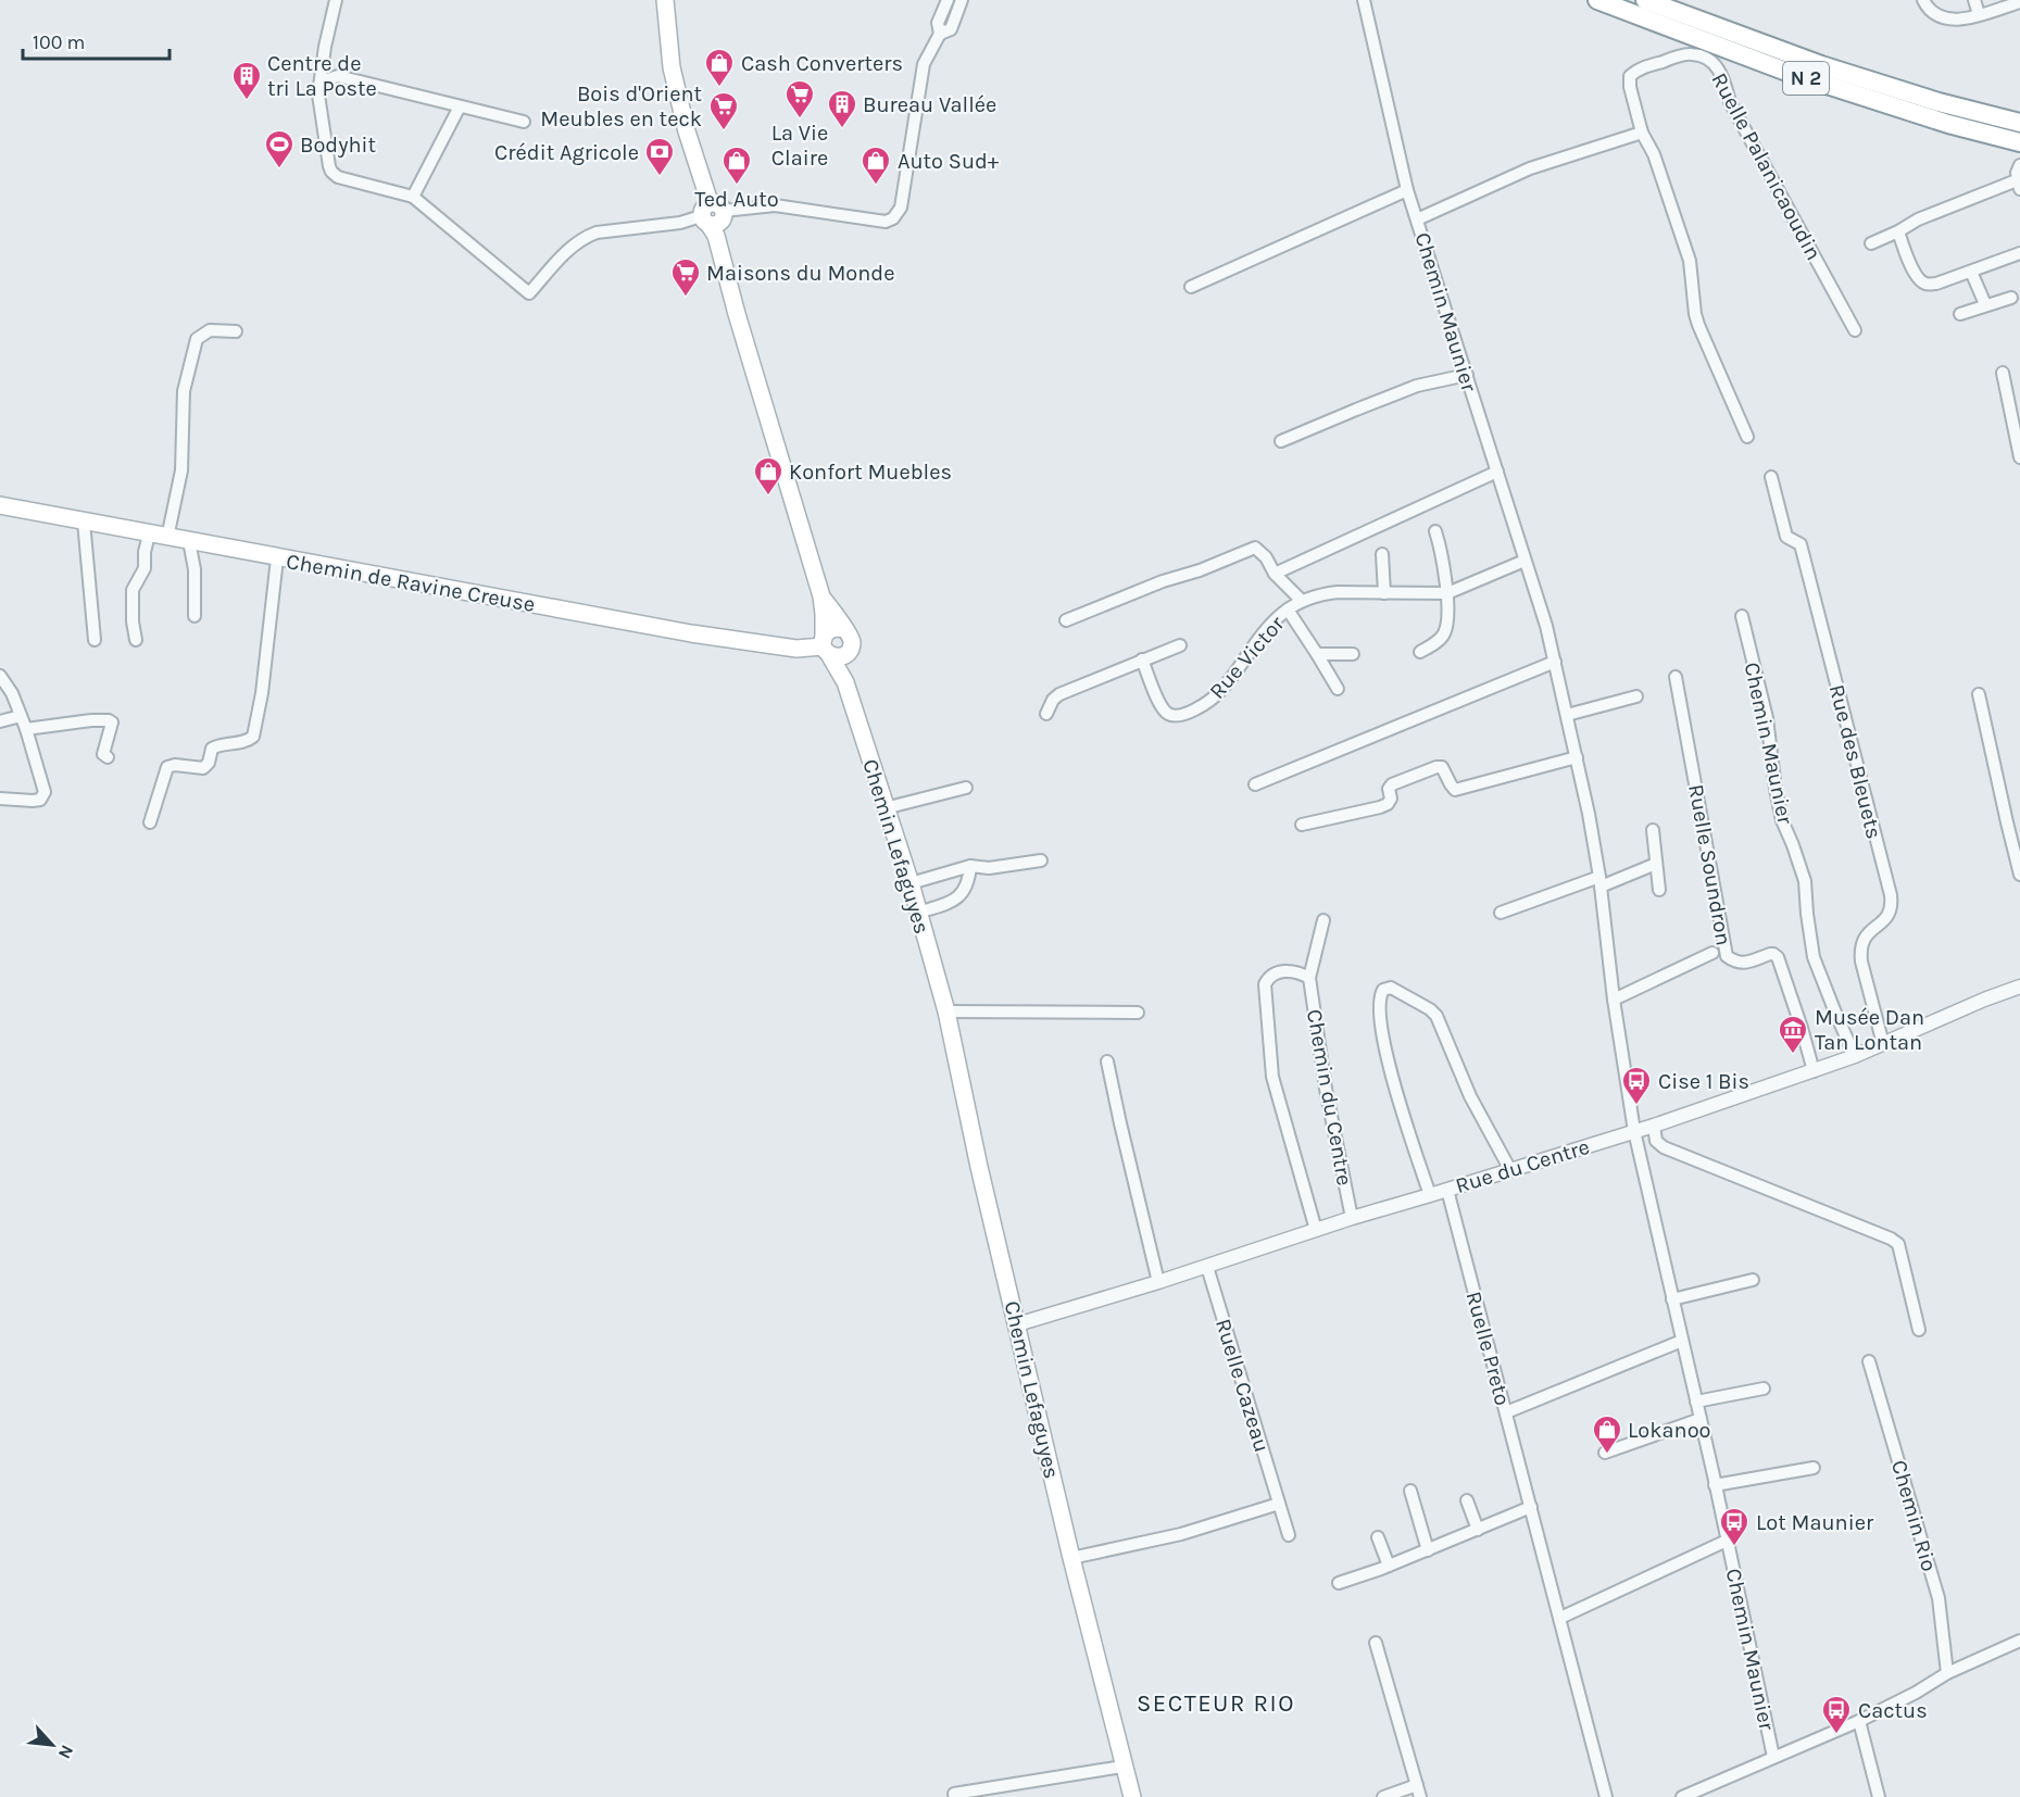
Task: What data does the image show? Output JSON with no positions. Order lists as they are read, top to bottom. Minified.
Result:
{"streets":{"highway":["N 2"],"main road":["Chemin de Ravine Creuse","Chemin Lefaguyes"],"street":["Ruelle Palanicaoudin","Chemin Maunier","Rue Victor","Rue des Bleuets","Ruelle Soundron","Chemin du Centre","Rue du Centre","Ruelle Preto","Ruelle Cazeau","Chemin Rio"]},"crossings":[["Chemin Maunier","Rue Victor"],["Chemin Maunier","Rue du Centre"],["Chemin Maunier","Ruelle Preto"],["Chemin de Ravine Creuse","Chemin Lefaguyes"],["Rue des Bleuets","Rue du Centre"],["Chemin Lefaguyes","Rue du Centre"],["Ruelle Soundron","Rue du Centre"],["Chemin du Centre","Rue du Centre"],["Rue du Centre","Ruelle Preto"],["Rue du Centre","Ruelle Cazeau"]],"districts":["SECTEUR RIO"],"places":{"shop":["Cash Converters","Ted Auto","Auto Sud+","Konfort Muebles","Lokanoo"],"building":["Centre de tri La Poste","Bureau Vallée"],"supermarket":["La Vie Claire","Bois d'Orient Meubles en teck","Maisons du Monde"],"sports":["Bodyhit"],"bank":["Crédit Agricole"],"museum":["Musée Dan Tan Lontan"],"bus stop":["Cise 1 Bis","Lot Maunier","Cactus"]},"scale_bar":"100 m","north":"bottom right"}
